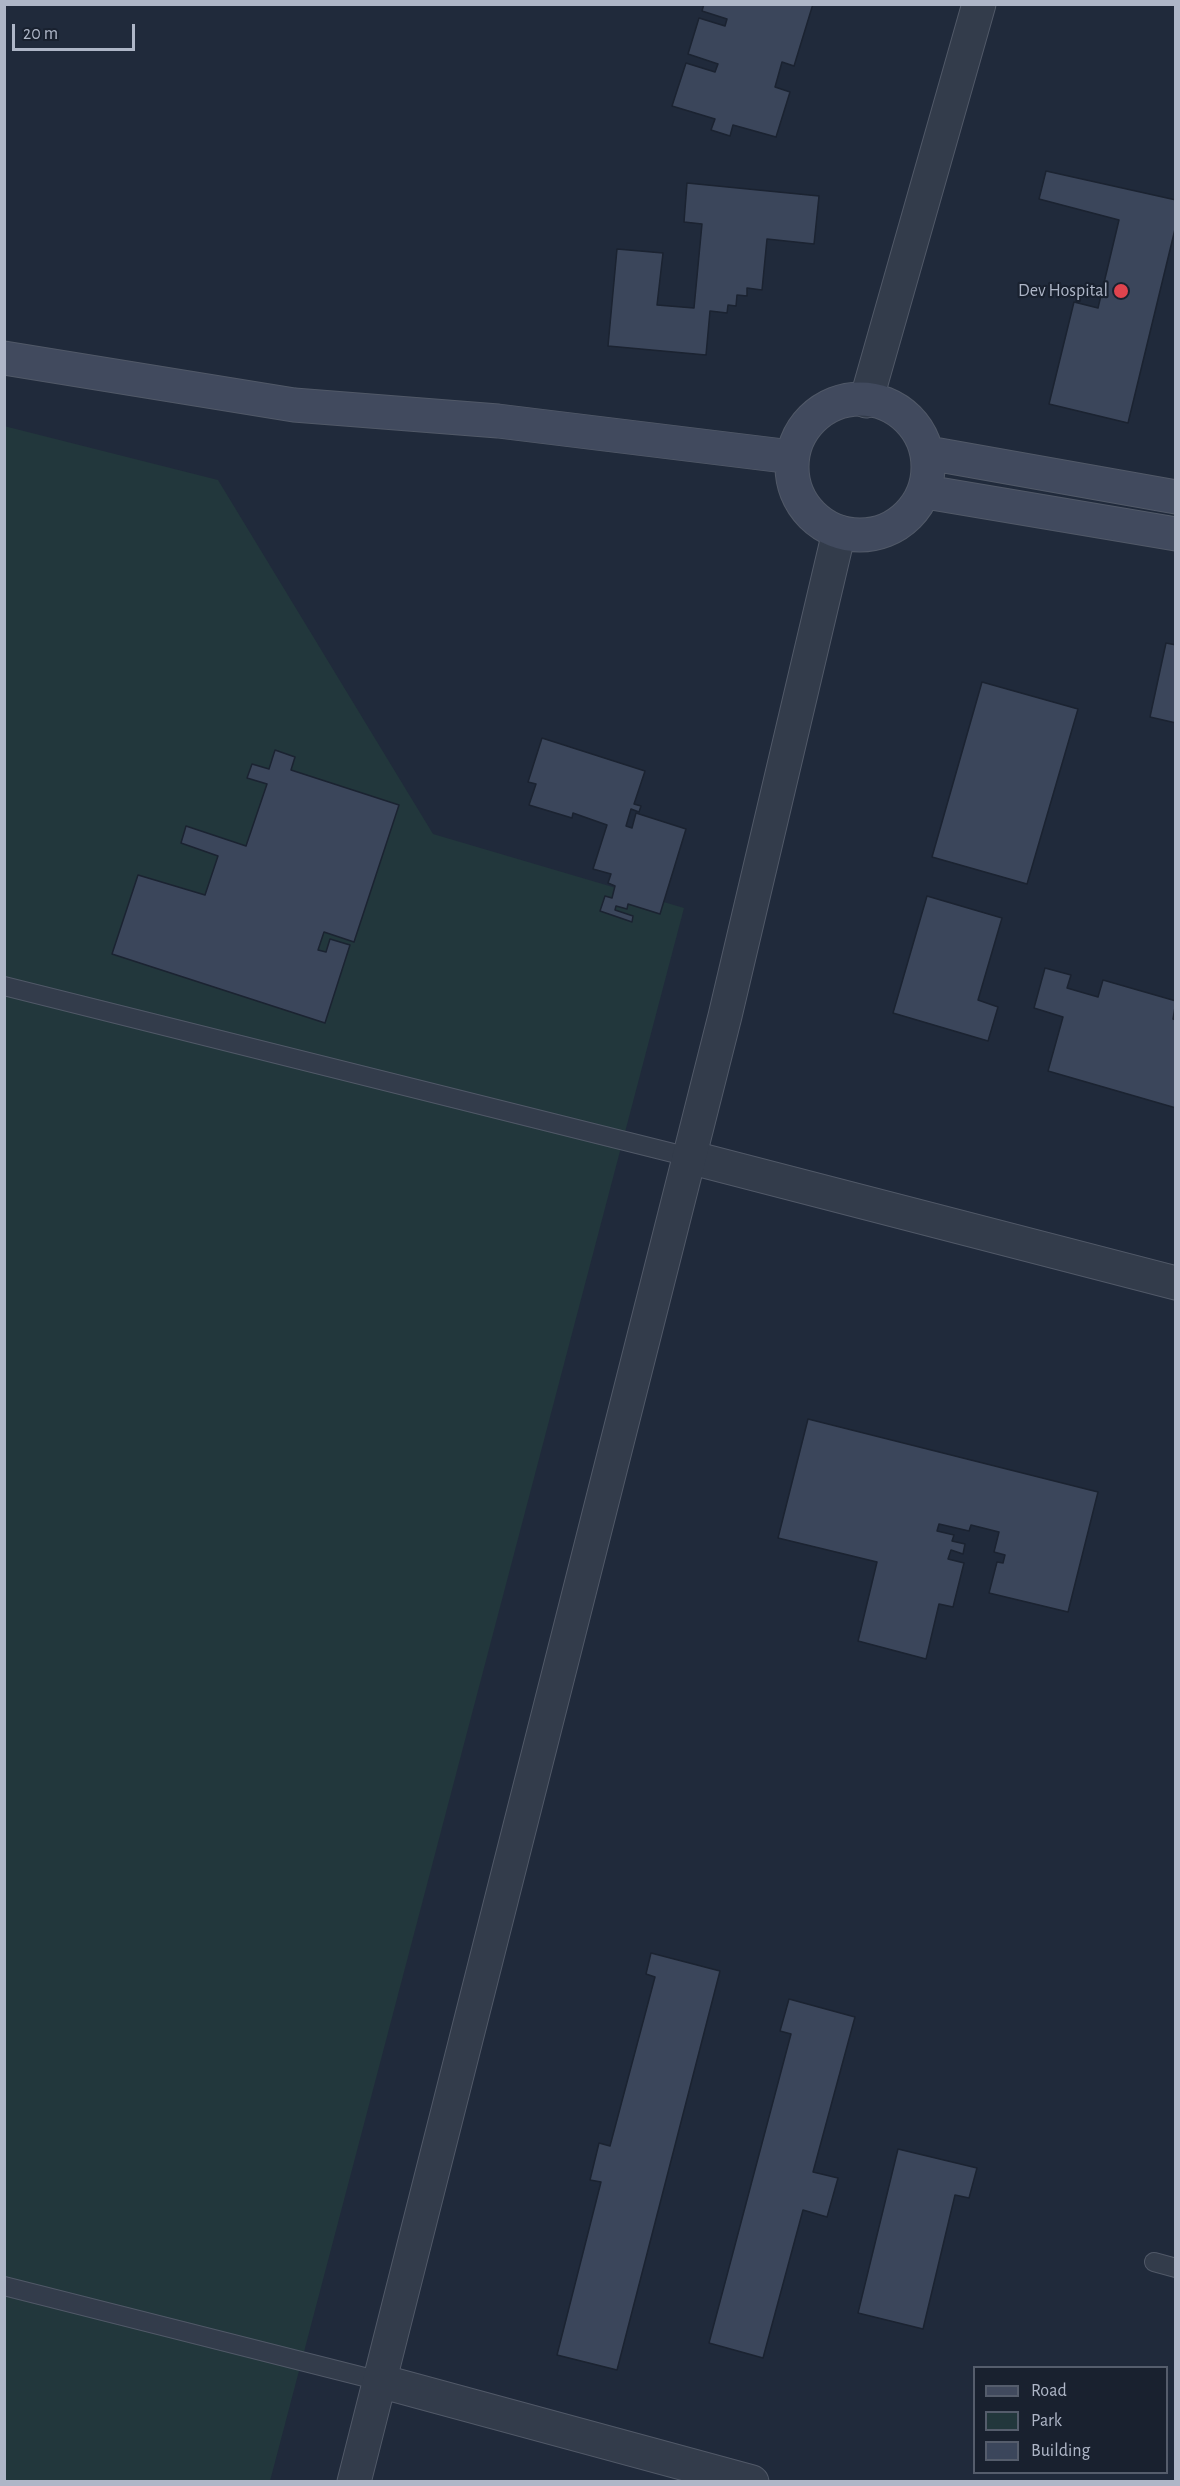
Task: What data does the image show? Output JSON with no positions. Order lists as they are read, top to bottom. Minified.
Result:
{"places":["Dev Hospital"],"legend":["Road","Park","Building"],"scale_bar":"20 m"}
